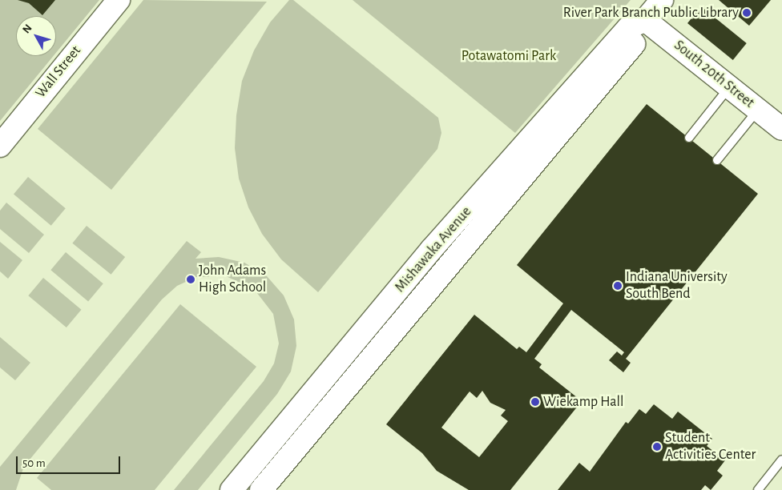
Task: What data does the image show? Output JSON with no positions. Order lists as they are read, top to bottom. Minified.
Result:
{"streets":{"main road":["Wall Street","South 20th Street","Mishawaka Avenue"]},"crossings":[["South 20th Street","Mishawaka Avenue"]],"parks":["Potawatomi Park"],"places":["River Park Branch Public Library","John Adams High School","Indiana University South Bend","Wiekamp Hall","Student Activities Center"],"scale_bar":"50 m","north":"top left"}
